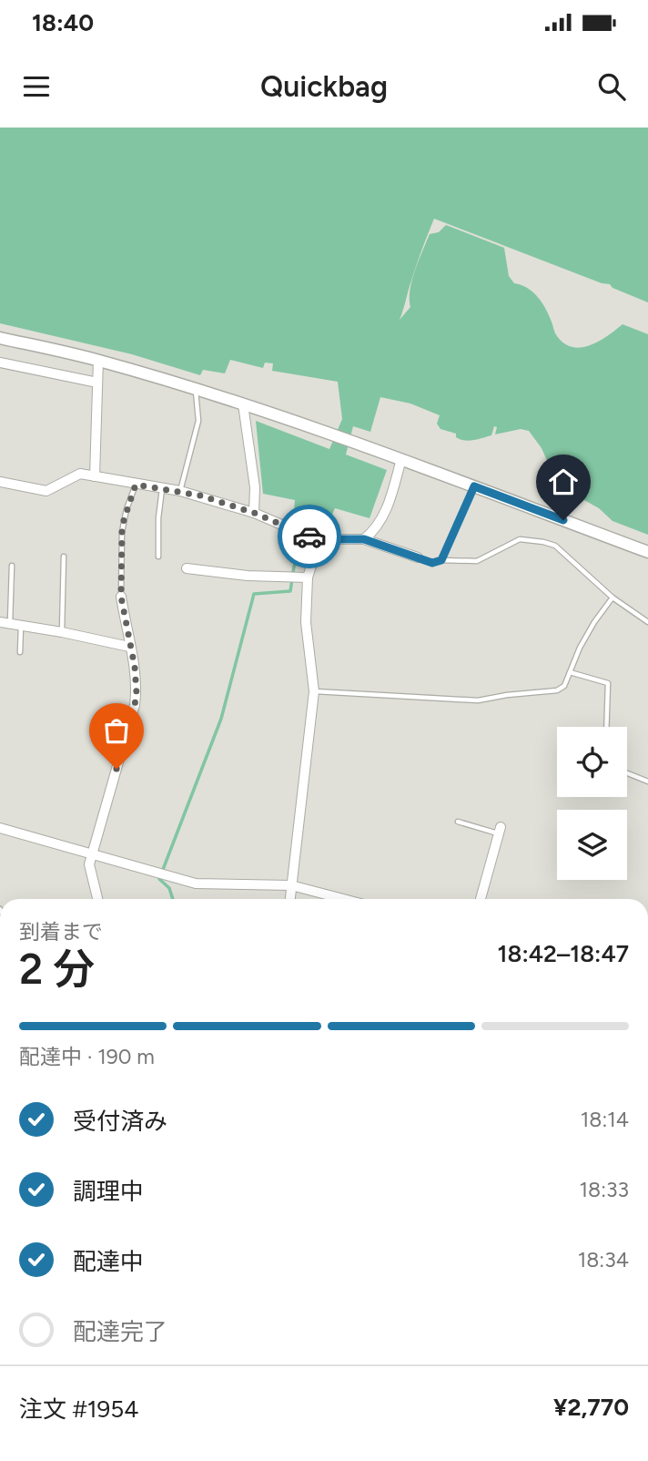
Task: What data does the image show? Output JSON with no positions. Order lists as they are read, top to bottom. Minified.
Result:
{"page":{"status":"18:40","header":"Quickbag","heading":["2 分","到着まで","18:42–18:47"],"panel":["注文 #1954","¥2,770"],"bar":"配達中 · 190 m","list":[["受付済み","18:14"],["調理中","18:33"],["配達中","18:34"],"配達完了"]}}
